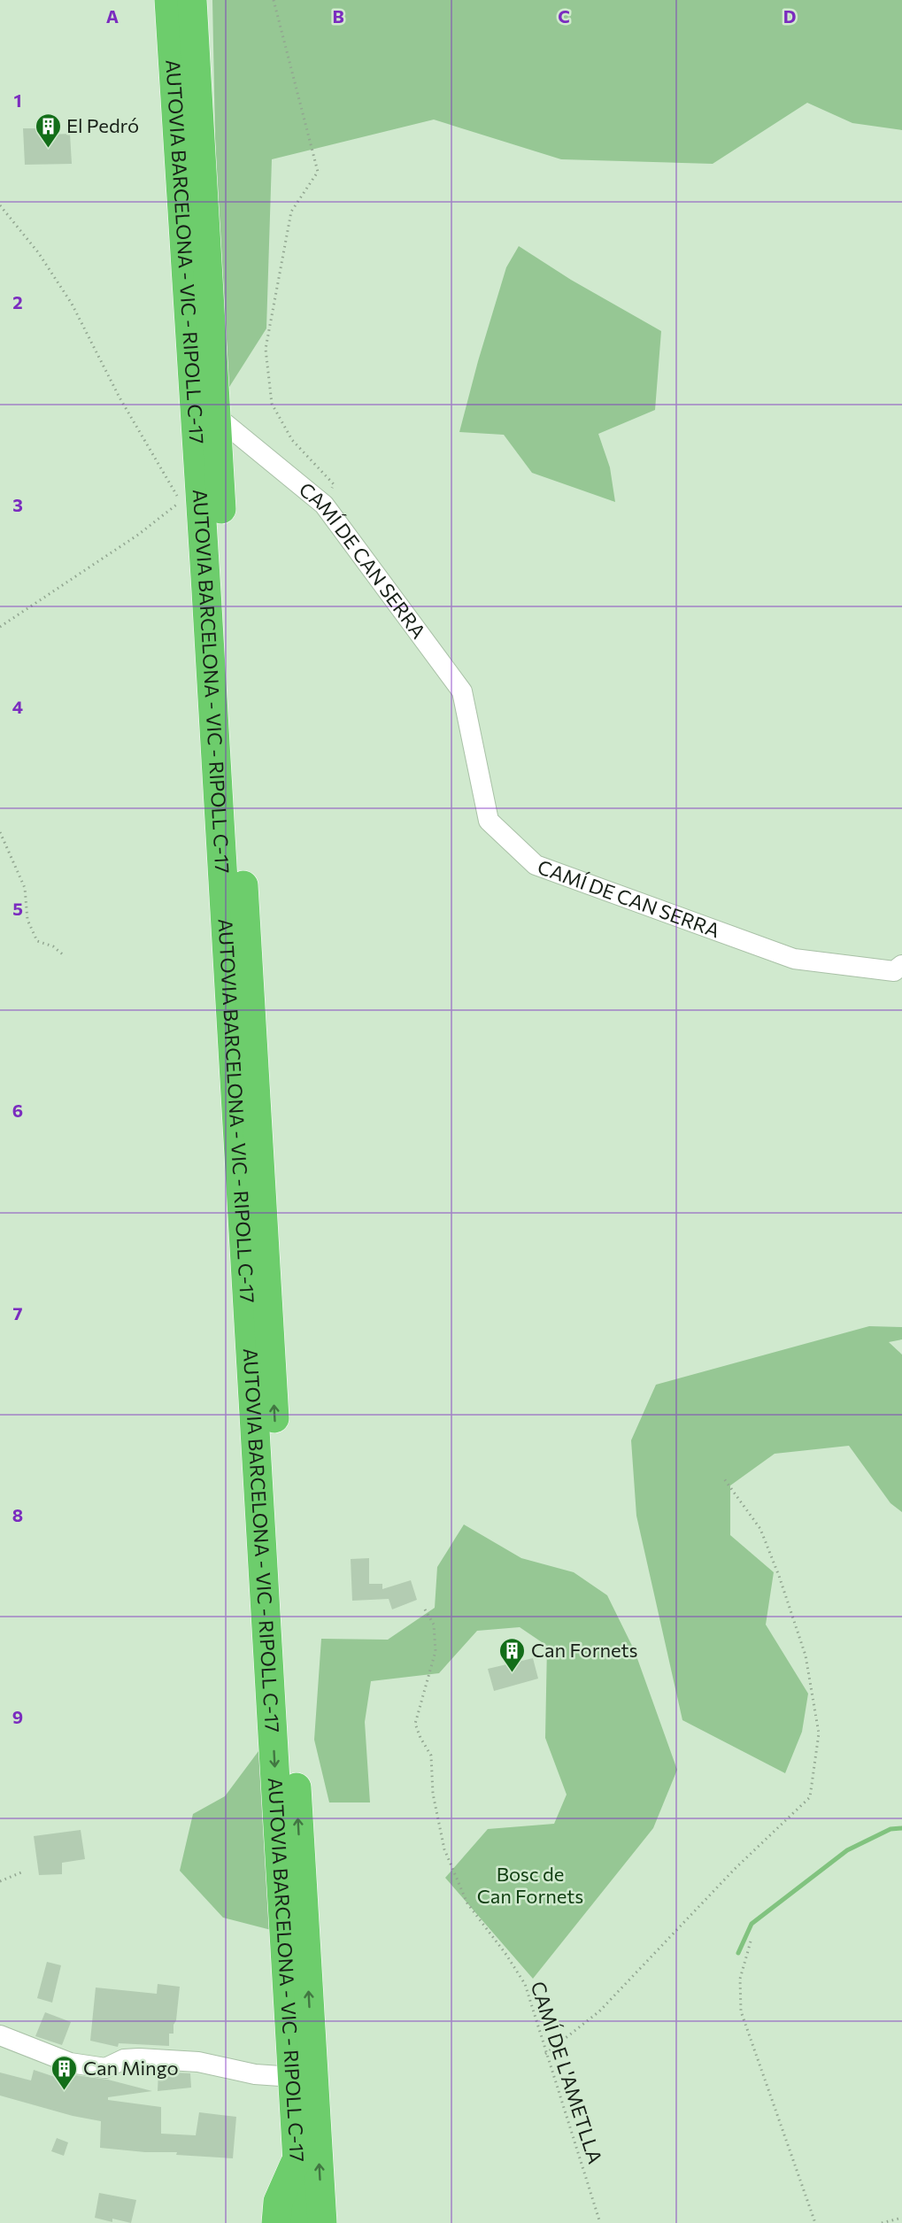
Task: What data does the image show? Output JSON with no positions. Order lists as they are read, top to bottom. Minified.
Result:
{"streets":{"highway":["AUTOVIA BARCELONA - VIC - RIPOLL C-17"],"street":["CAMÍ DE CAN SERRA"],"path":["CAMÍ DE L'AMETLLA"]},"crossings":[["AUTOVIA BARCELONA - VIC - RIPOLL C-17","CAMÍ DE CAN SERRA"]],"parks":["Bosc de Can Fornets"],"places":{"building":["El Pedró","Can Fornets","Can Mingo"]},"grid":{"columns":["A","B","C","D"],"rows":["1","2","3","4","5","6","7","8","9"]}}
